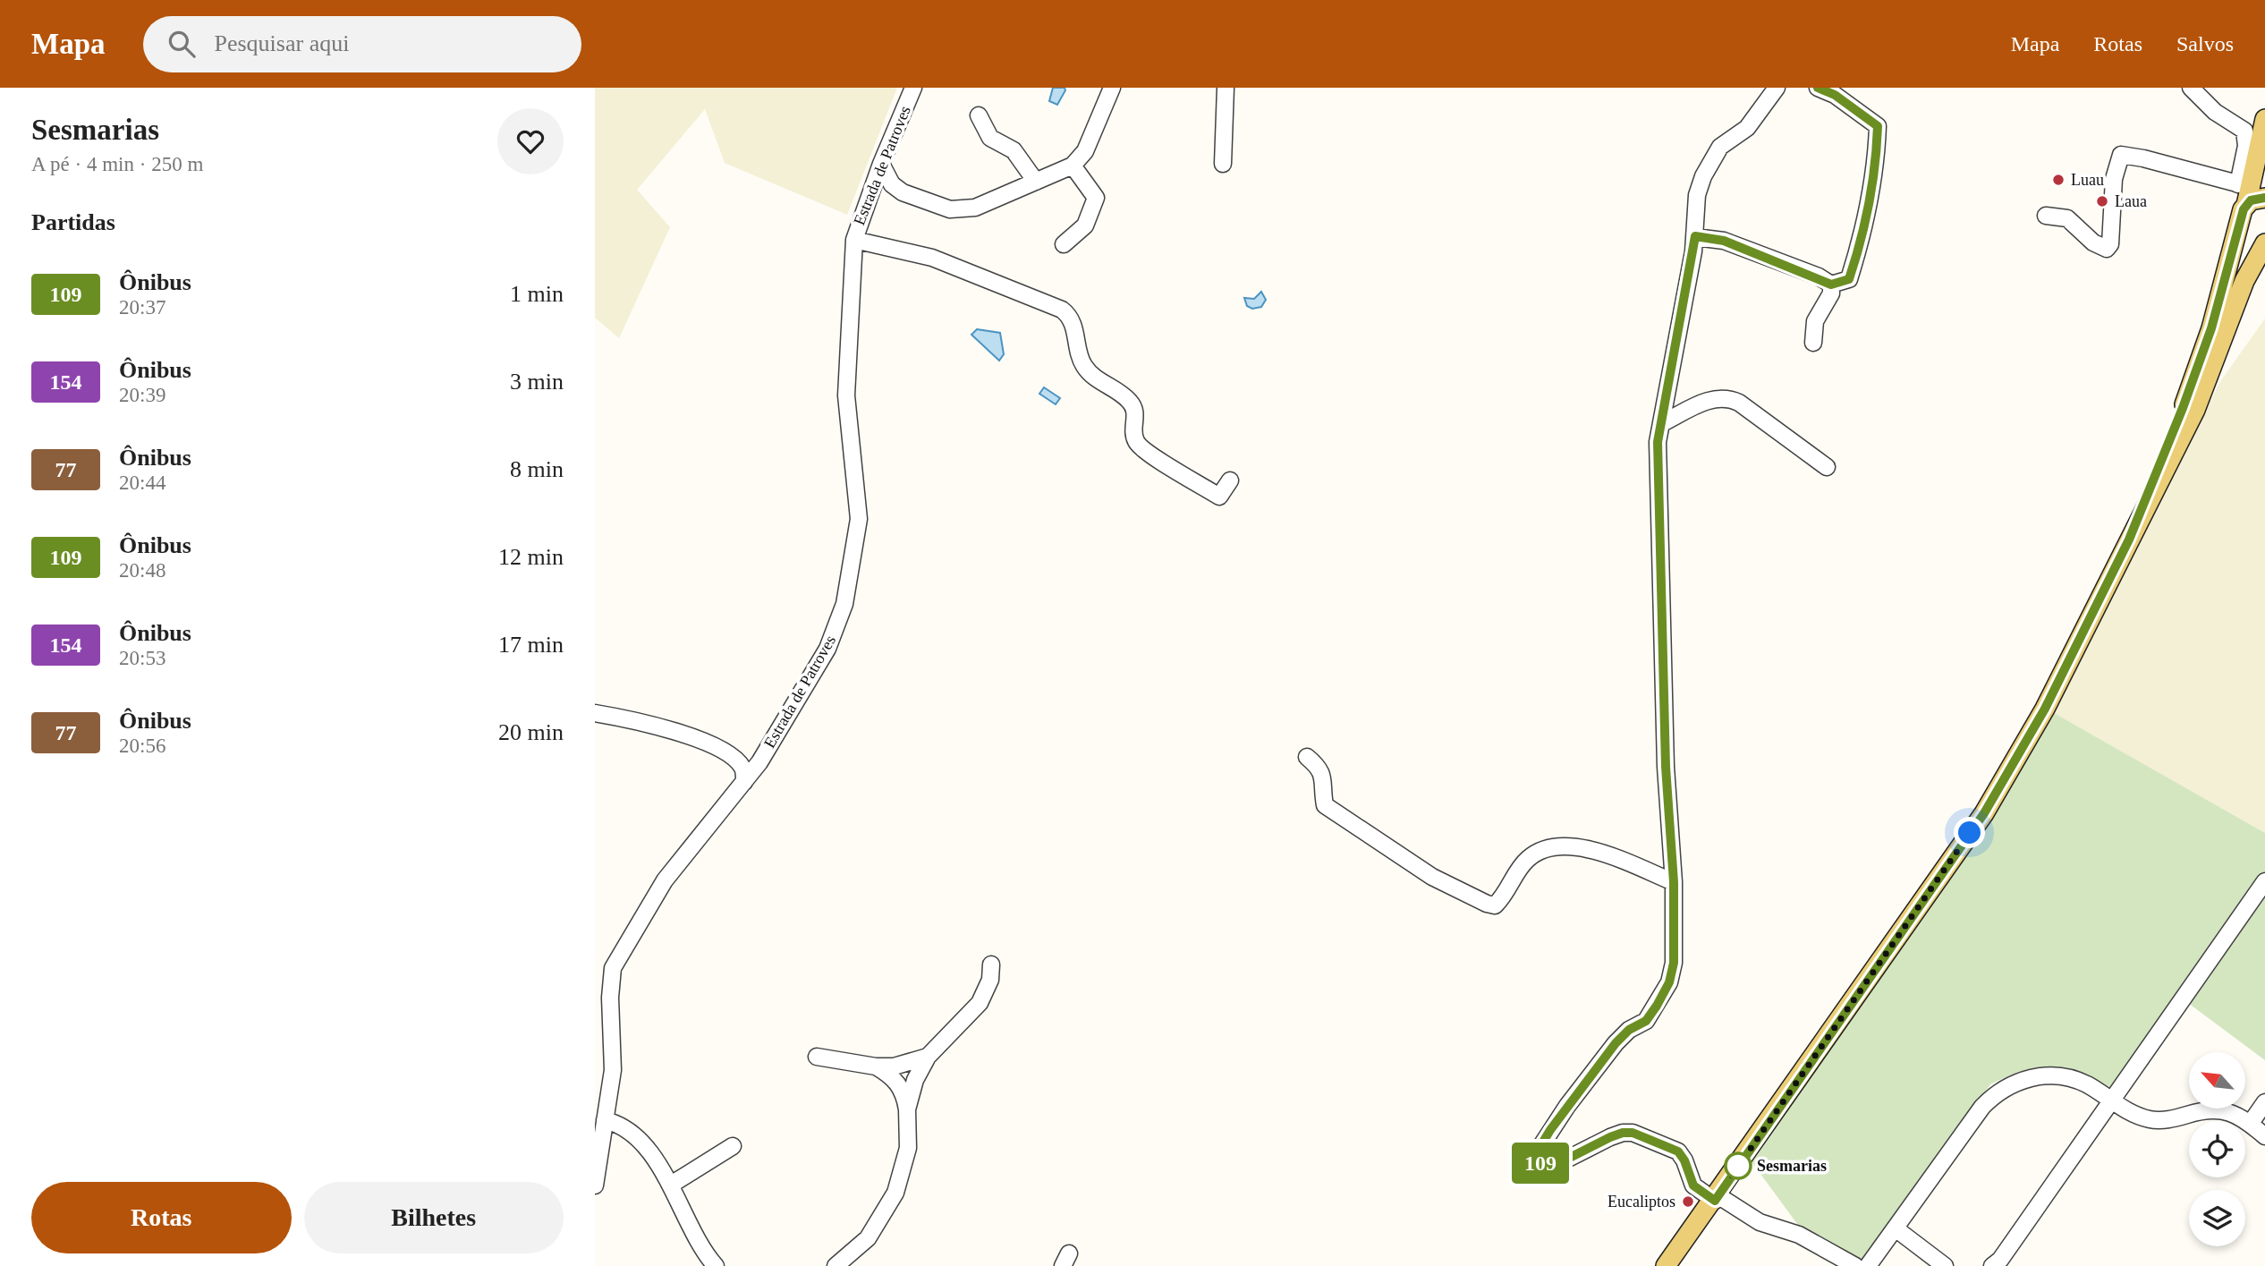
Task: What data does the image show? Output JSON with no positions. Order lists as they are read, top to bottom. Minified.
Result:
{"streets":{"street":["Estrada de Patroves"]},"places":["Luau","Laua","Sesmarias","Eucaliptos"],"lines":["bus line 109"],"north":"top left","page":{"header":"Mapa","search":"Pesquisar aqui","nav":["Mapa","Rotas","Salvos"],"heading":[["Sesmarias","A pé · 4 min · 250 m"],"Partidas"],"on_map":"109","list":[{"mark":"109","name":"Ônibus","note":"20:37","value":"1 min"},{"mark":"154","name":"Ônibus","note":"20:39","value":"3 min"},{"mark":"77","name":"Ônibus","note":"20:44","value":"8 min"},{"mark":"109","name":"Ônibus","note":"20:48","value":"12 min"},{"mark":"154","name":"Ônibus","note":"20:53","value":"17 min"},{"mark":"77","name":"Ônibus","note":"20:56","value":"20 min"}],"buttons":["Rotas","Bilhetes"]}}
